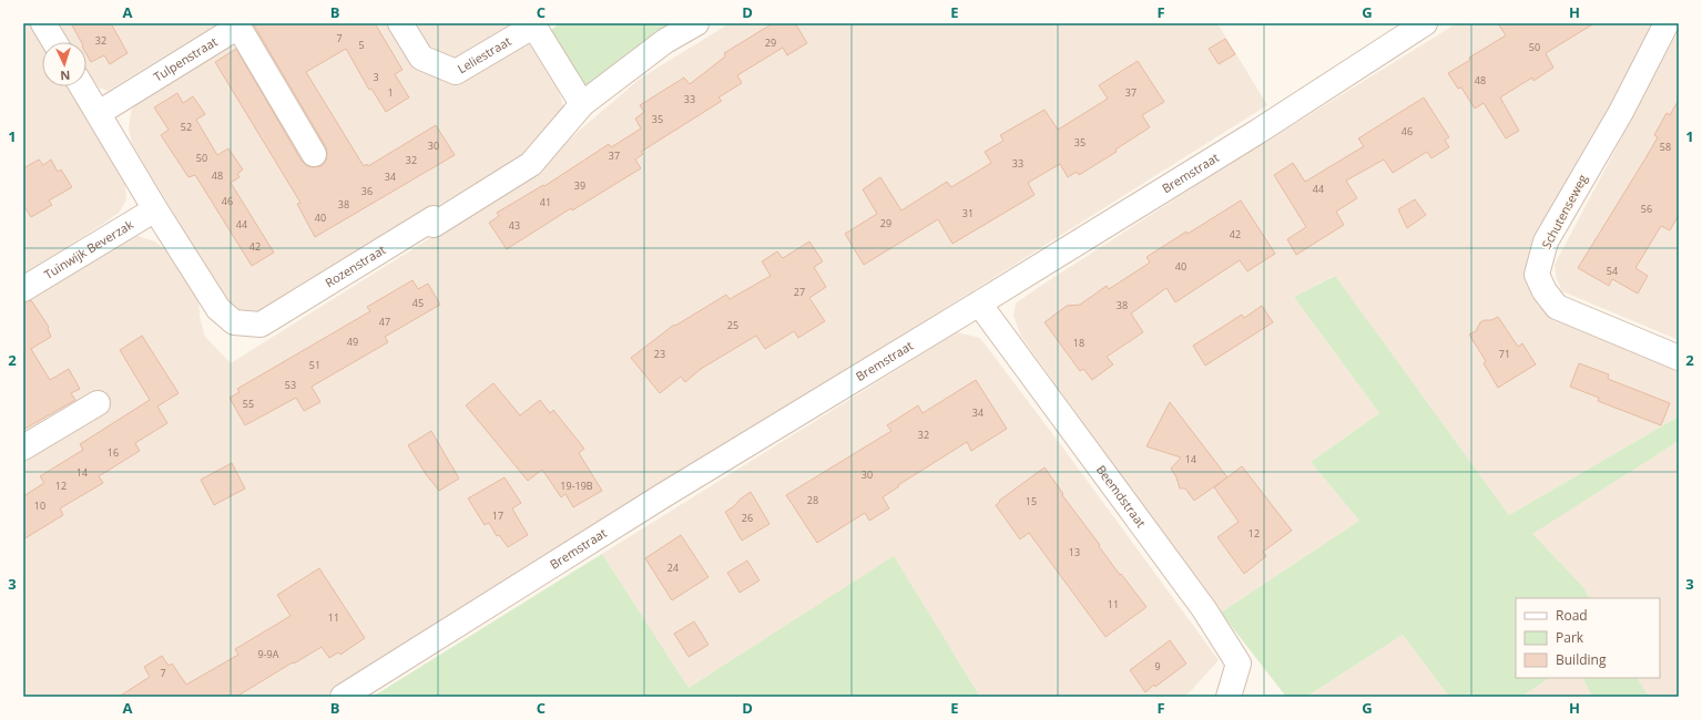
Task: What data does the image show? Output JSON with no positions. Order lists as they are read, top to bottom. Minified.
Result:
{"streets":{"street":["Leliestraat","Tulpenstraat","Bremstraat","Schutenseweg","Tuinwijk Beverzak","Rozenstraat","Beemdstraat"]},"crossings":[["Leliestraat","Rozenstraat"],["Tulpenstraat","Rozenstraat"],["Bremstraat","Beemdstraat"],["Tuinwijk Beverzak","Rozenstraat"]],"house_numbers":["7","32","29","5","50","3","48","1","37","33","35","52","46","35","30","58","37","50","32","33","48","34","39","44","36","46","41","38","56","31","40","29","44","43","42","42","40","54","27","45","38","47","25","49","18","23","71","51","53","55","34","32","16","14","14","30","12","19-19B","28","15","10","17","26","12","13","24","11","11","9-9A","9","7"],"legend":["Road","Park","Building"],"north":"bottom","grid":{"columns":["A","B","C","D","E","F","G","H"],"rows":["1","2","3"]}}
